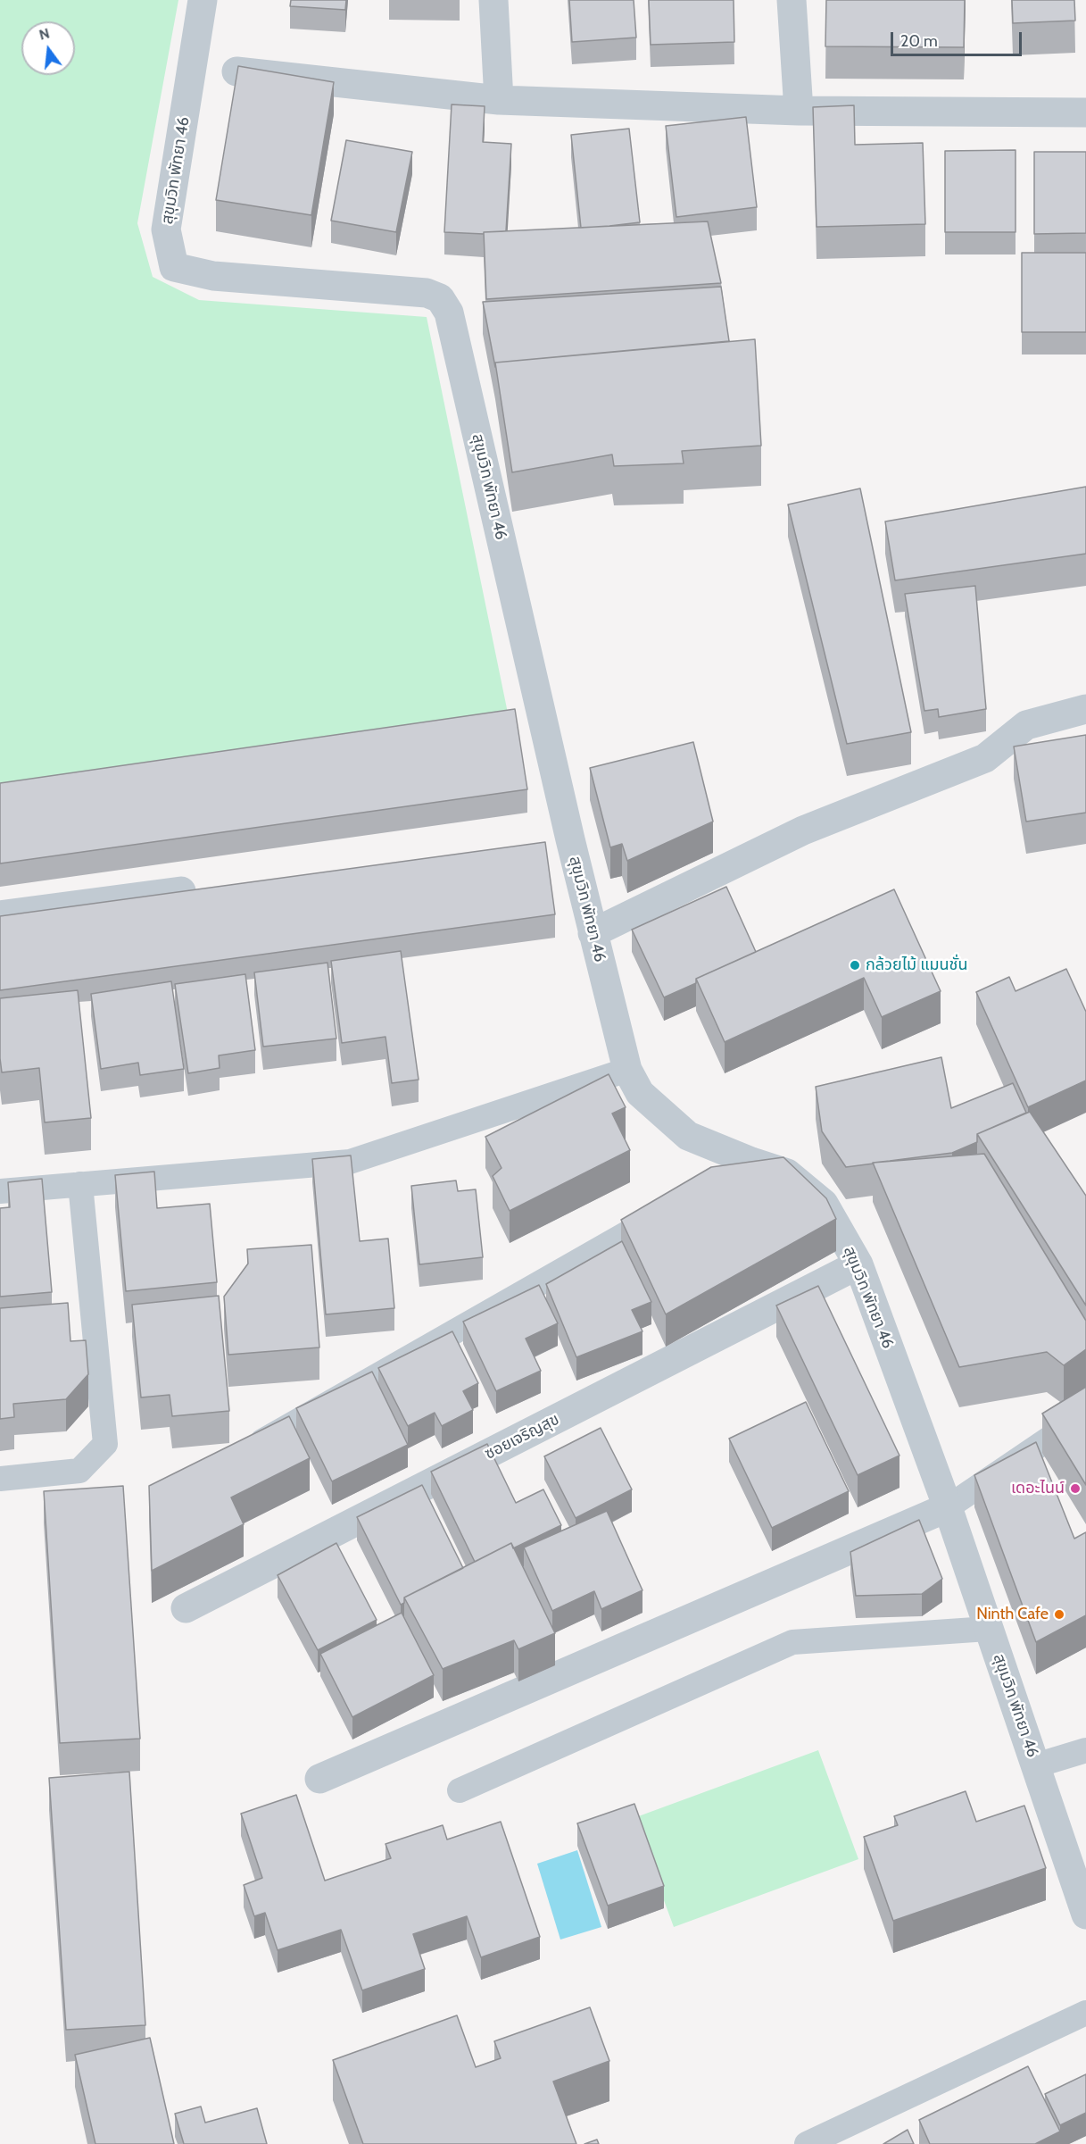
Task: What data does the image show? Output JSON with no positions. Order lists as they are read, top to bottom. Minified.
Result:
{"streets":{"street":["สุขุมวิท พัทยา 46","ซอยเจริญสุข"]},"crossings":[["สุขุมวิท พัทยา 46","ซอยเจริญสุข"]],"places":["กล้วยไม้ แมนชั่น","เดอะไนน์","Ninth Cafe"],"scale_bar":"20 m","north":"top"}
